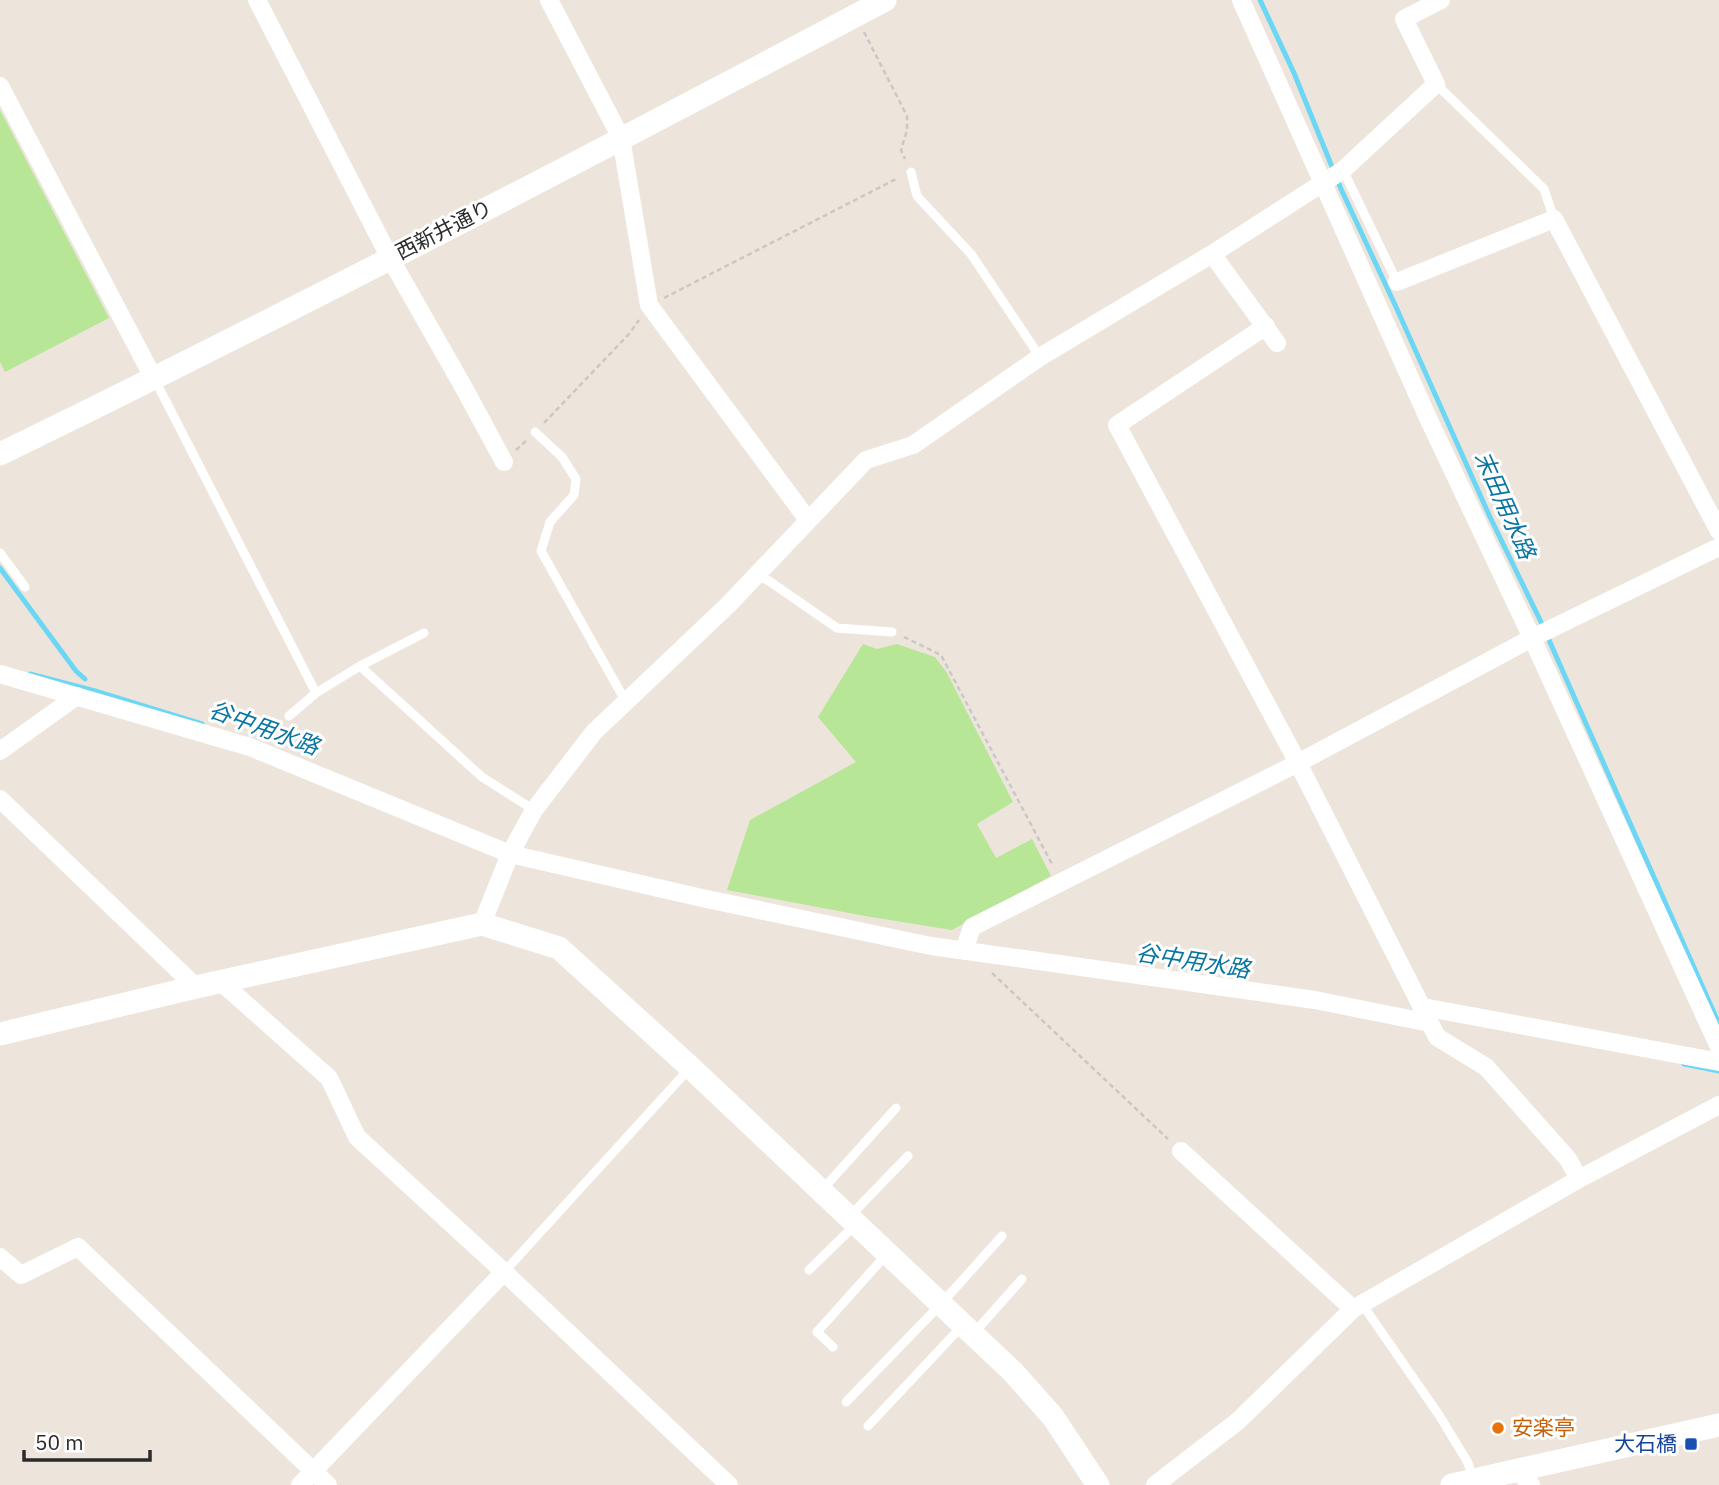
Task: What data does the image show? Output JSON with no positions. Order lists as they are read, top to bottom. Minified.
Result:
{"streets":{"street":["西新井通り"]},"water":["末田用水路","谷中用水路"],"places":{"other":["安楽亭"],"transit":["大石橋"]},"scale_bar":"50 m"}
